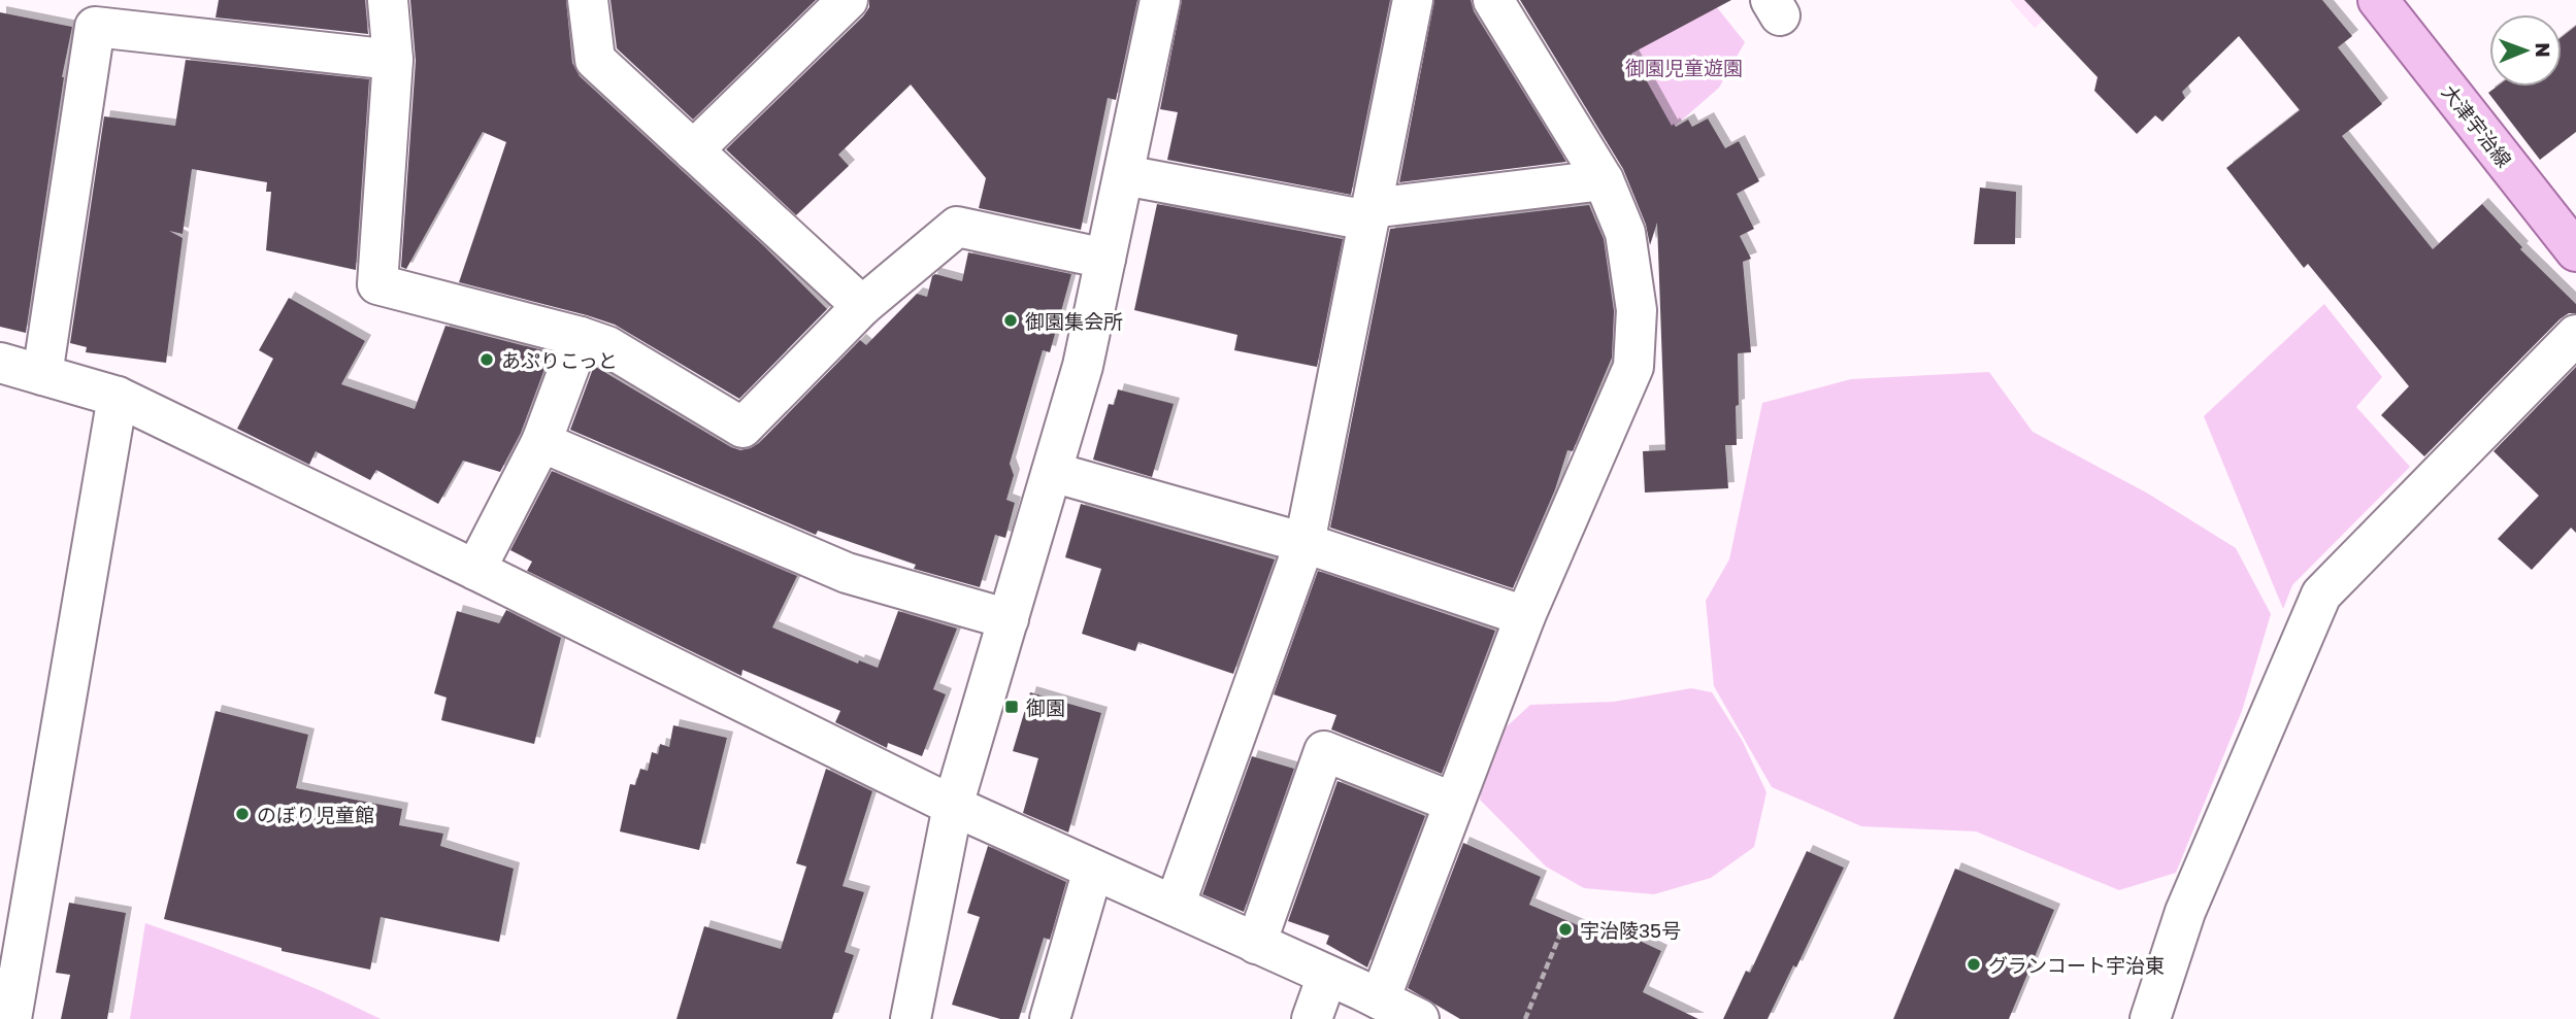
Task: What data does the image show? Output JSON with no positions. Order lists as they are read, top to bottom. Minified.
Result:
{"streets":{"main road":["大津宇治線"]},"parks":["御園児童遊園"],"places":{"other":["御園集会所","あぷりこっと","のぼり児童館","宇治陵35号","グランコート宇治東"],"transit":["御園"]},"north":"right"}
